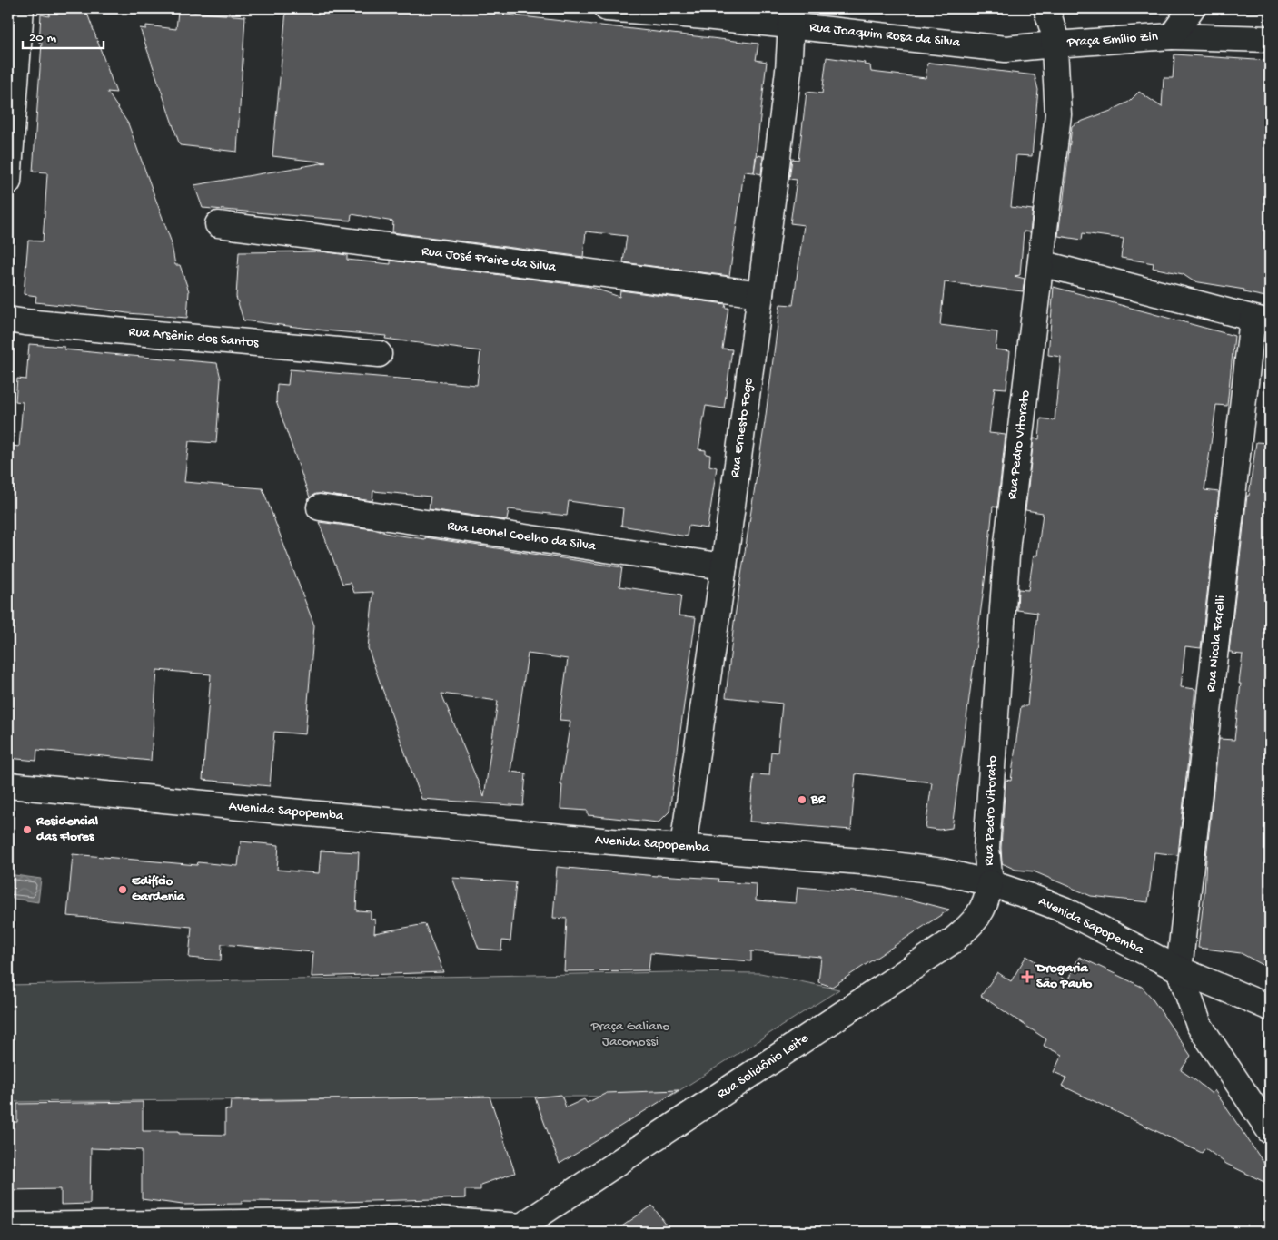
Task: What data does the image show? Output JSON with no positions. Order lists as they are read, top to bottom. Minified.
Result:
{"streets":{"street":["Rua Joaquim Rosa da Silva","Praça Emílio Zin","Rua José Freire da Silva","Rua Arsênio dos Santos","Rua Ernesto Fogo","Rua Pedro Vitorato","Rua Leonel Coelho da Silva","Rua Nicola Farelli","Avenida Sapopemba","Rua Solidônio Leite"]},"crossings":[["Rua Joaquim Rosa da Silva","Praça Emílio Zin"],["Rua Joaquim Rosa da Silva","Rua Ernesto Fogo"],["Rua Joaquim Rosa da Silva","Rua Pedro Vitorato"],["Praça Emílio Zin","Rua Pedro Vitorato"],["Rua José Freire da Silva","Rua Ernesto Fogo"],["Rua Ernesto Fogo","Rua Leonel Coelho da Silva"],["Rua Ernesto Fogo","Avenida Sapopemba"],["Rua Pedro Vitorato","Avenida Sapopemba"],["Rua Pedro Vitorato","Rua Solidônio Leite"],["Rua Nicola Farelli","Avenida Sapopemba"],["Avenida Sapopemba","Rua Solidônio Leite"]],"parks":["Praça Galiano Jacomossi"],"places":{"other":["BR","Residencial das Flores","Edifício Gardenia"],"health":["Drogaria São Paulo"]},"scale_bar":"20 m"}
